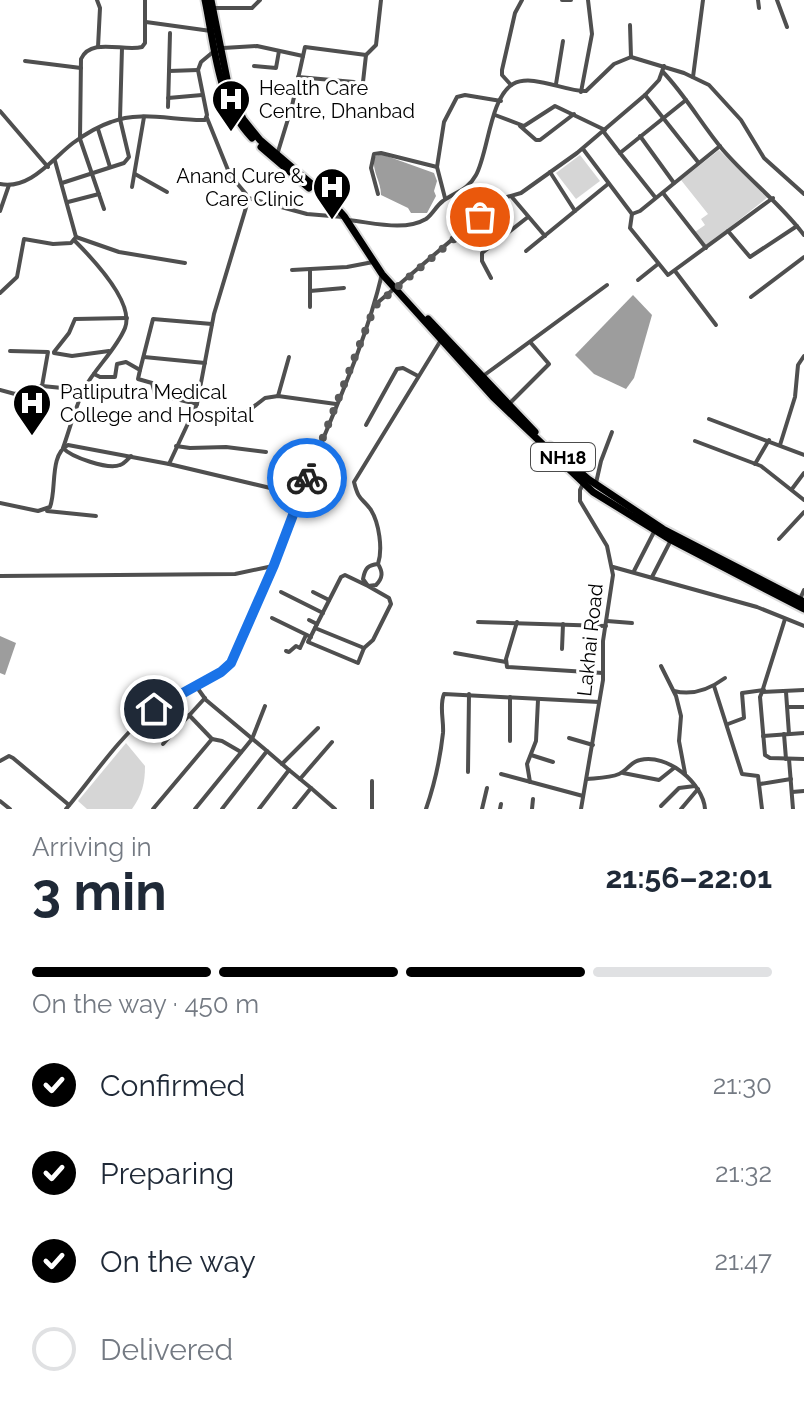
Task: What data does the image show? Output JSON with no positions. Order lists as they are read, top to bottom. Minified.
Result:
{"streets":{"highway":["NH18"],"street":["Lakhai Road"]},"crossings":[["NH18","Lakhai Road"]],"places":{"hospital":["Health Care Centre, Dhanbad","Anand Cure & Care Clinic","Patliputra Medical College and Hospital"]},"page":{"heading":["3 min","Arriving in","21:56–22:01"],"bar":"On the way · 450 m","list":[["Confirmed","21:30"],["Preparing","21:32"],["On the way","21:47"],"Delivered"]}}
